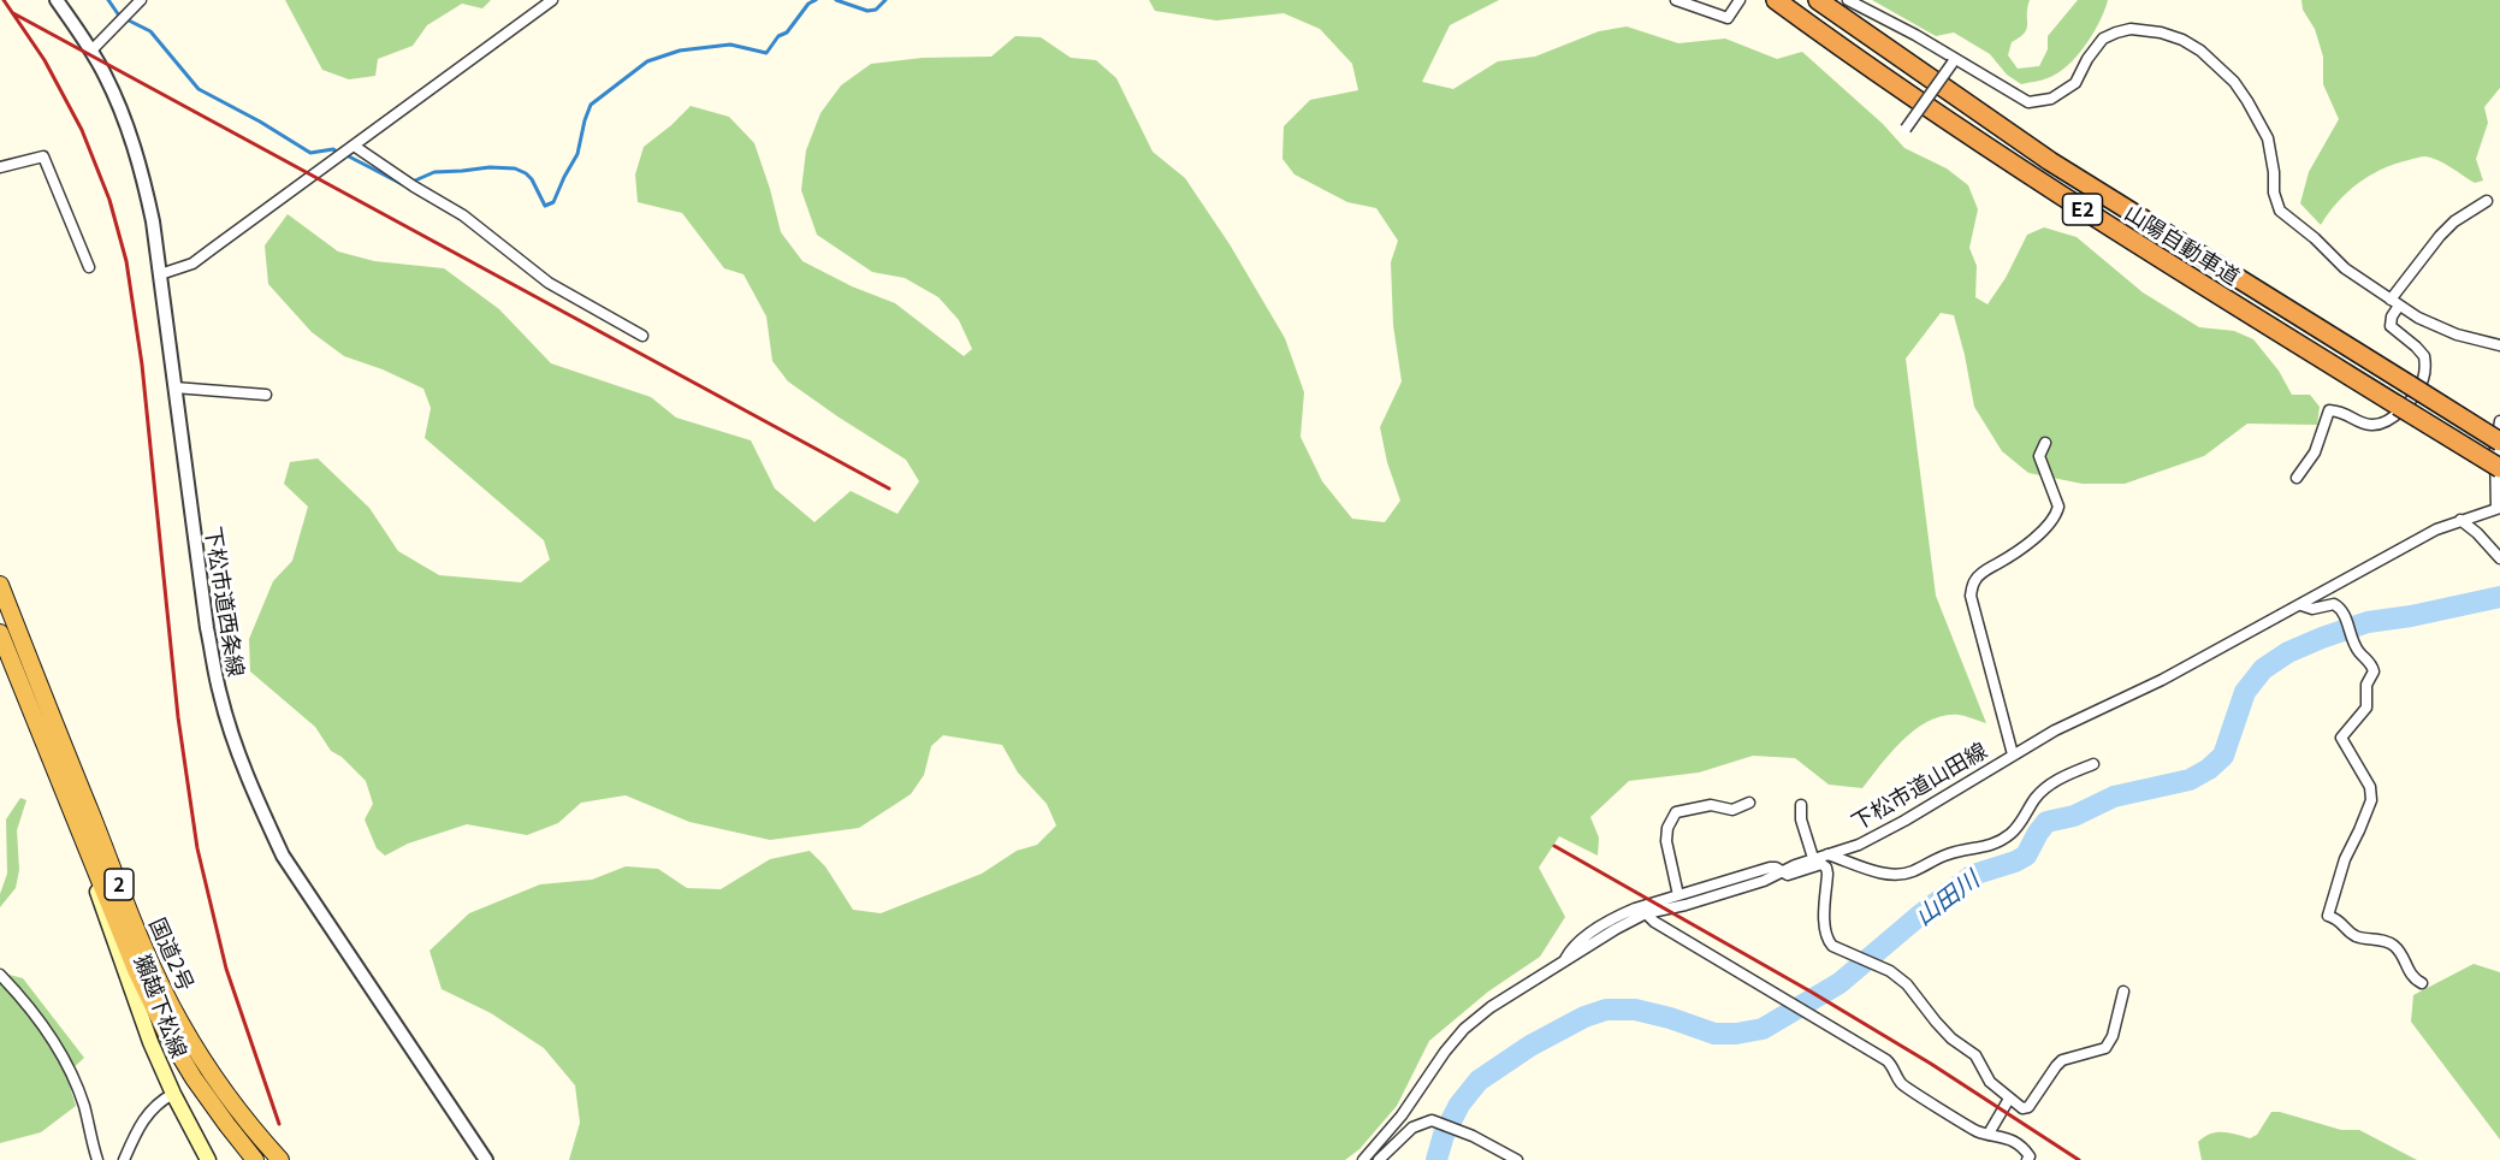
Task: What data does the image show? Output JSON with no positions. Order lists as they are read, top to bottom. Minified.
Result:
{"streets":{"highway":["E2","山陽自動車道","2","国道2号"],"main road":["獺越下松線"],"street":["下松市道西条線","下松市道山田線"]},"crossings":[["国道2号","獺越下松線"]],"water":["山田川"]}
